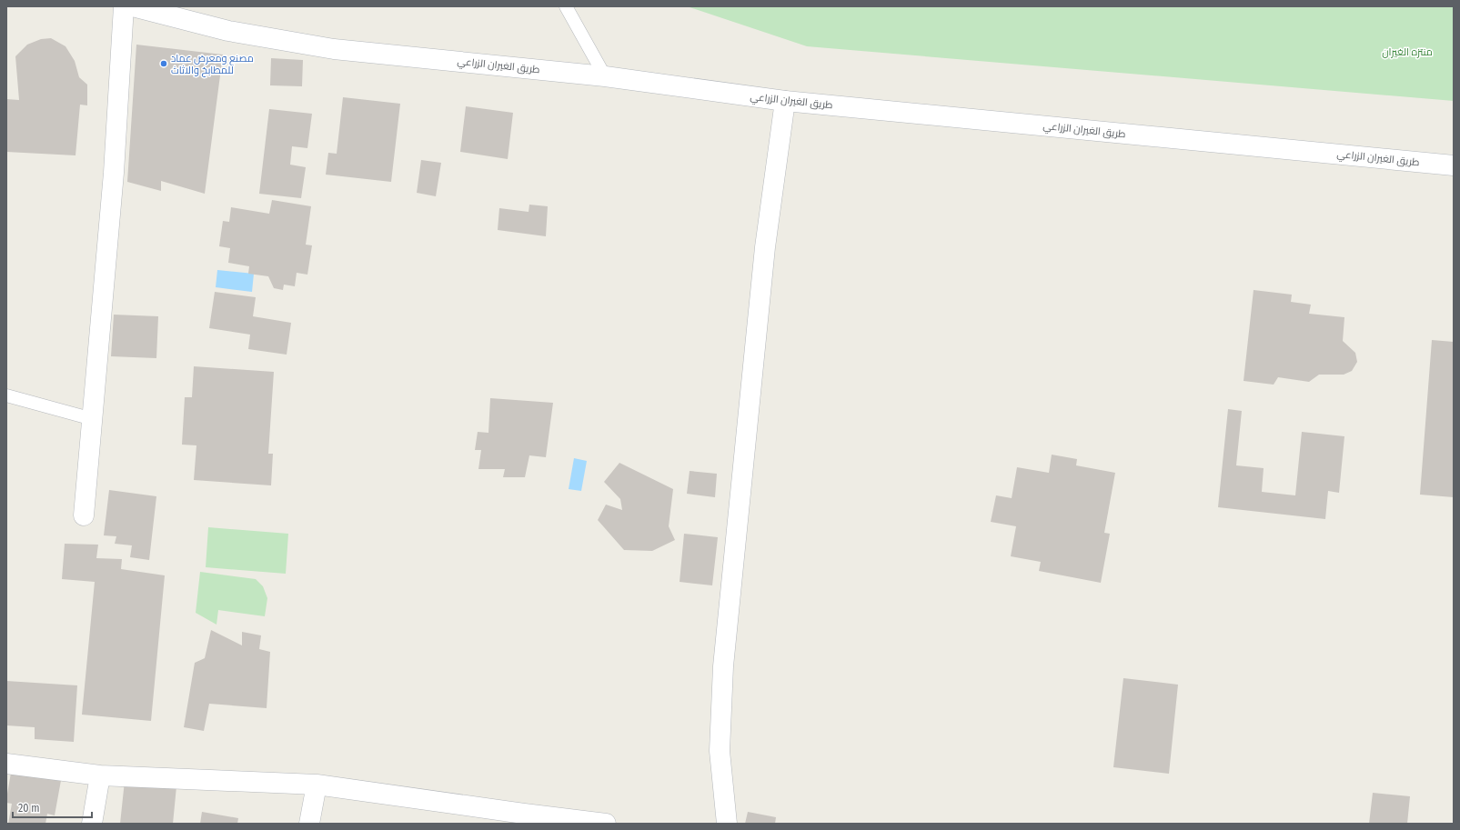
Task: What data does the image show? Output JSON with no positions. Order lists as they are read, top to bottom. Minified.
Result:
{"streets":{"street":["طريق الغيران الزراعي"]},"parks":["منتزه الغيران"],"places":["مصنع ومعرض عماد للمطابخ والاثاث"],"scale_bar":"20 m"}
